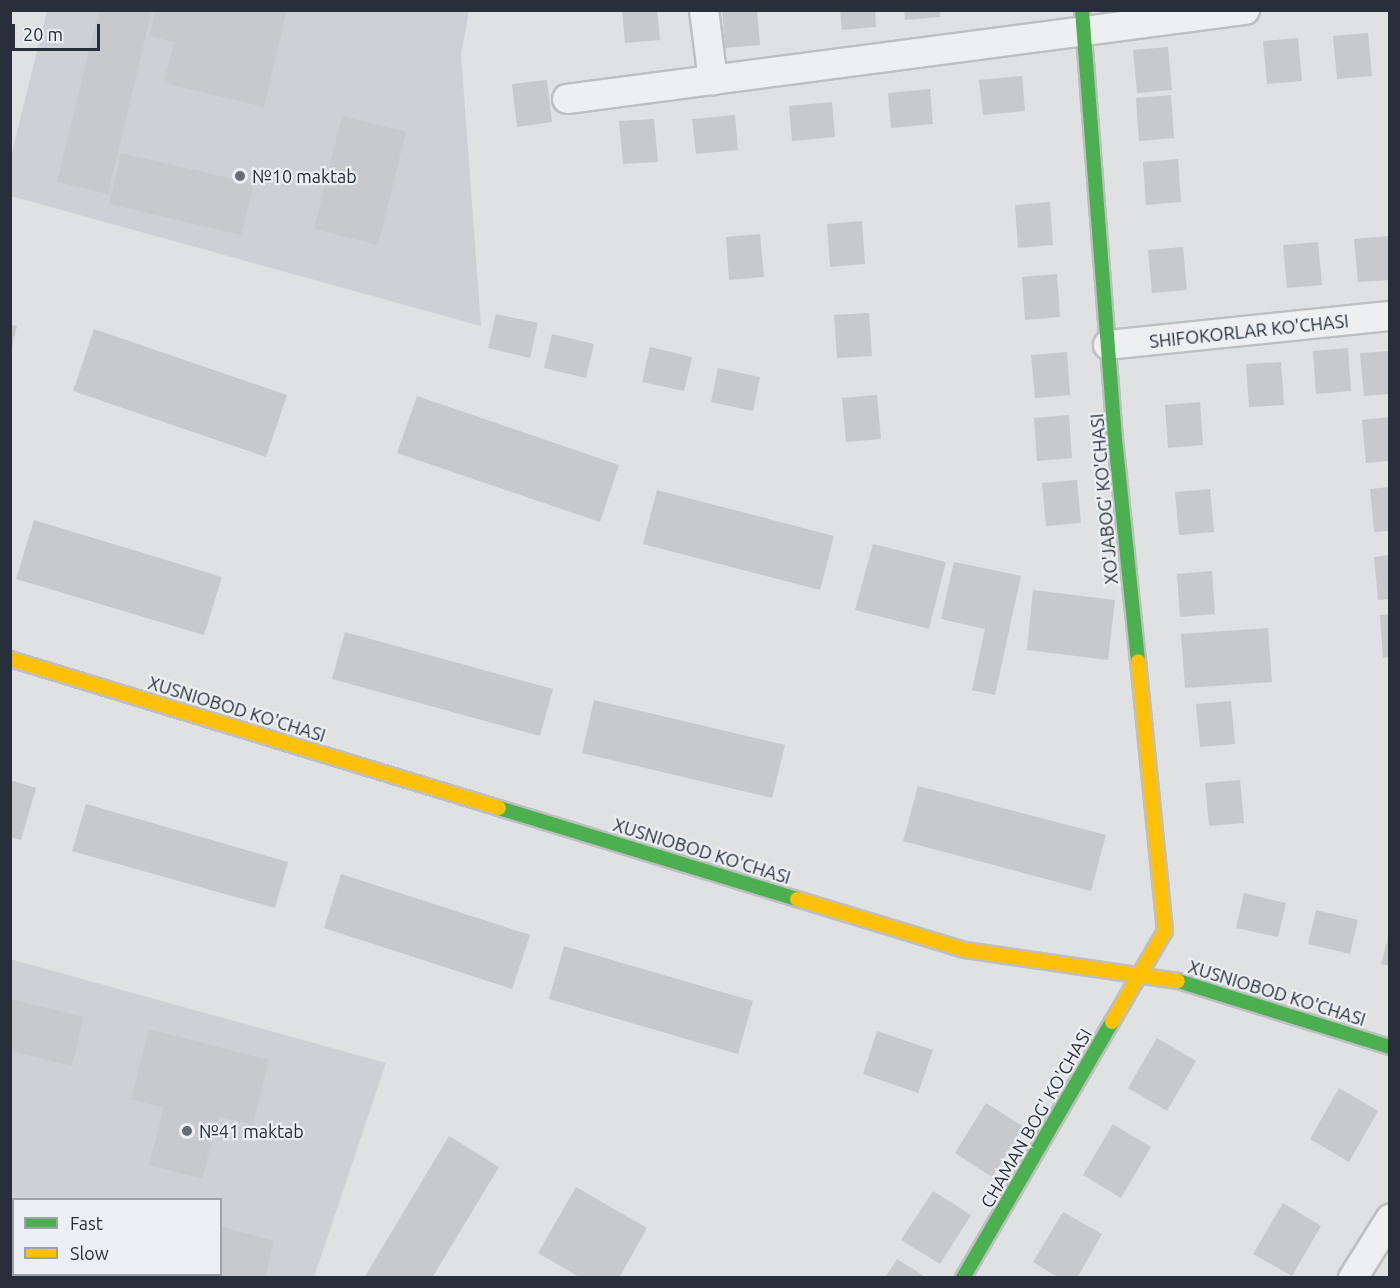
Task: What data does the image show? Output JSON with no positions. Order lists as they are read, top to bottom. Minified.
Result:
{"streets":{"street":["SHIFOKORLAR KO'CHASI","XO'JABOG' KO'CHASI","XUSNIOBOD KO'CHASI","CHAMAN BOG' KO'CHASI"]},"crossings":[["SHIFOKORLAR KO'CHASI","XO'JABOG' KO'CHASI"],["XO'JABOG' KO'CHASI","XUSNIOBOD KO'CHASI"],["XO'JABOG' KO'CHASI","CHAMAN BOG' KO'CHASI"],["XUSNIOBOD KO'CHASI","CHAMAN BOG' KO'CHASI"]],"places":["№10 maktab","№41 maktab"],"legend":["Fast","Slow"],"scale_bar":"20 m"}
